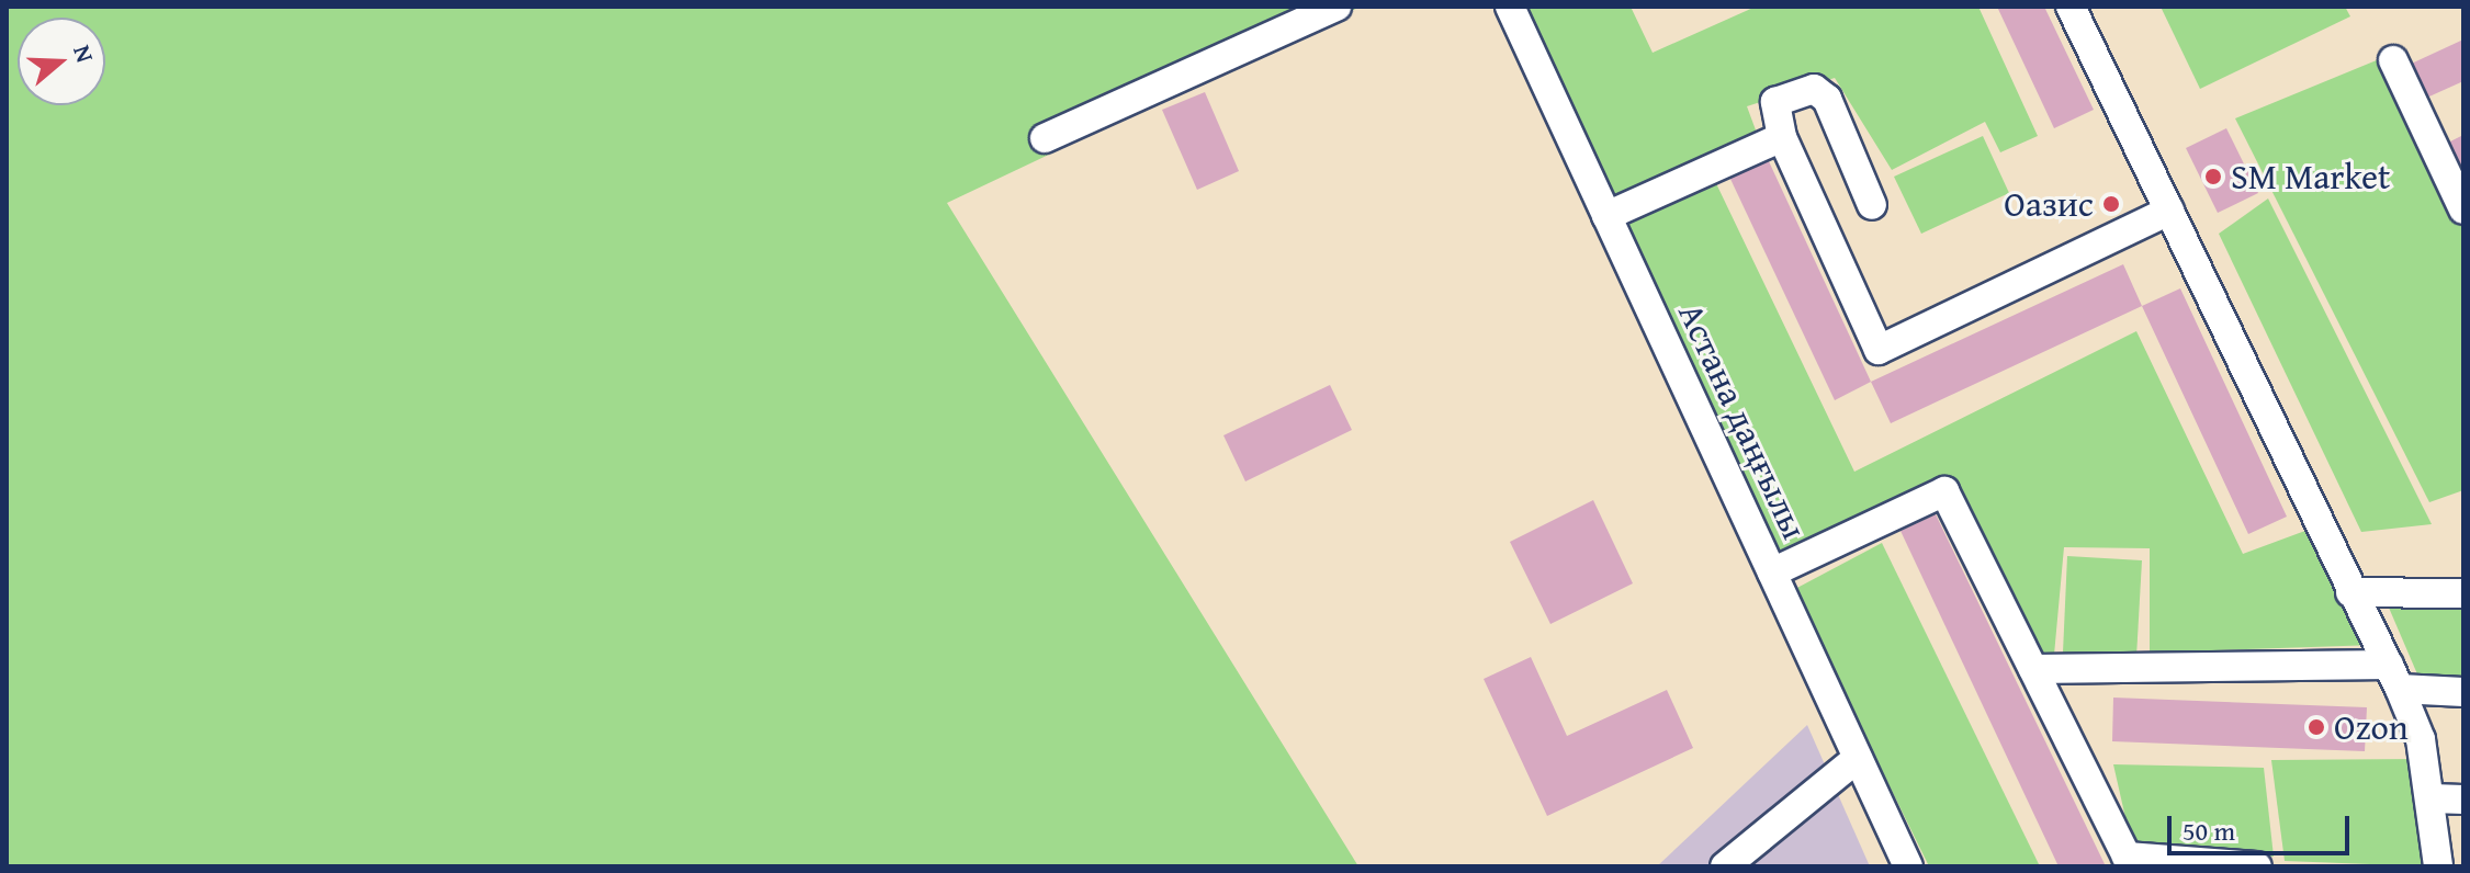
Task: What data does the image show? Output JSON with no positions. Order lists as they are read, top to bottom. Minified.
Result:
{"streets":{"street":["Астана даңғылы"]},"places":["SM Market","Оазис","Ozon"],"scale_bar":"50 m","north":"right"}
